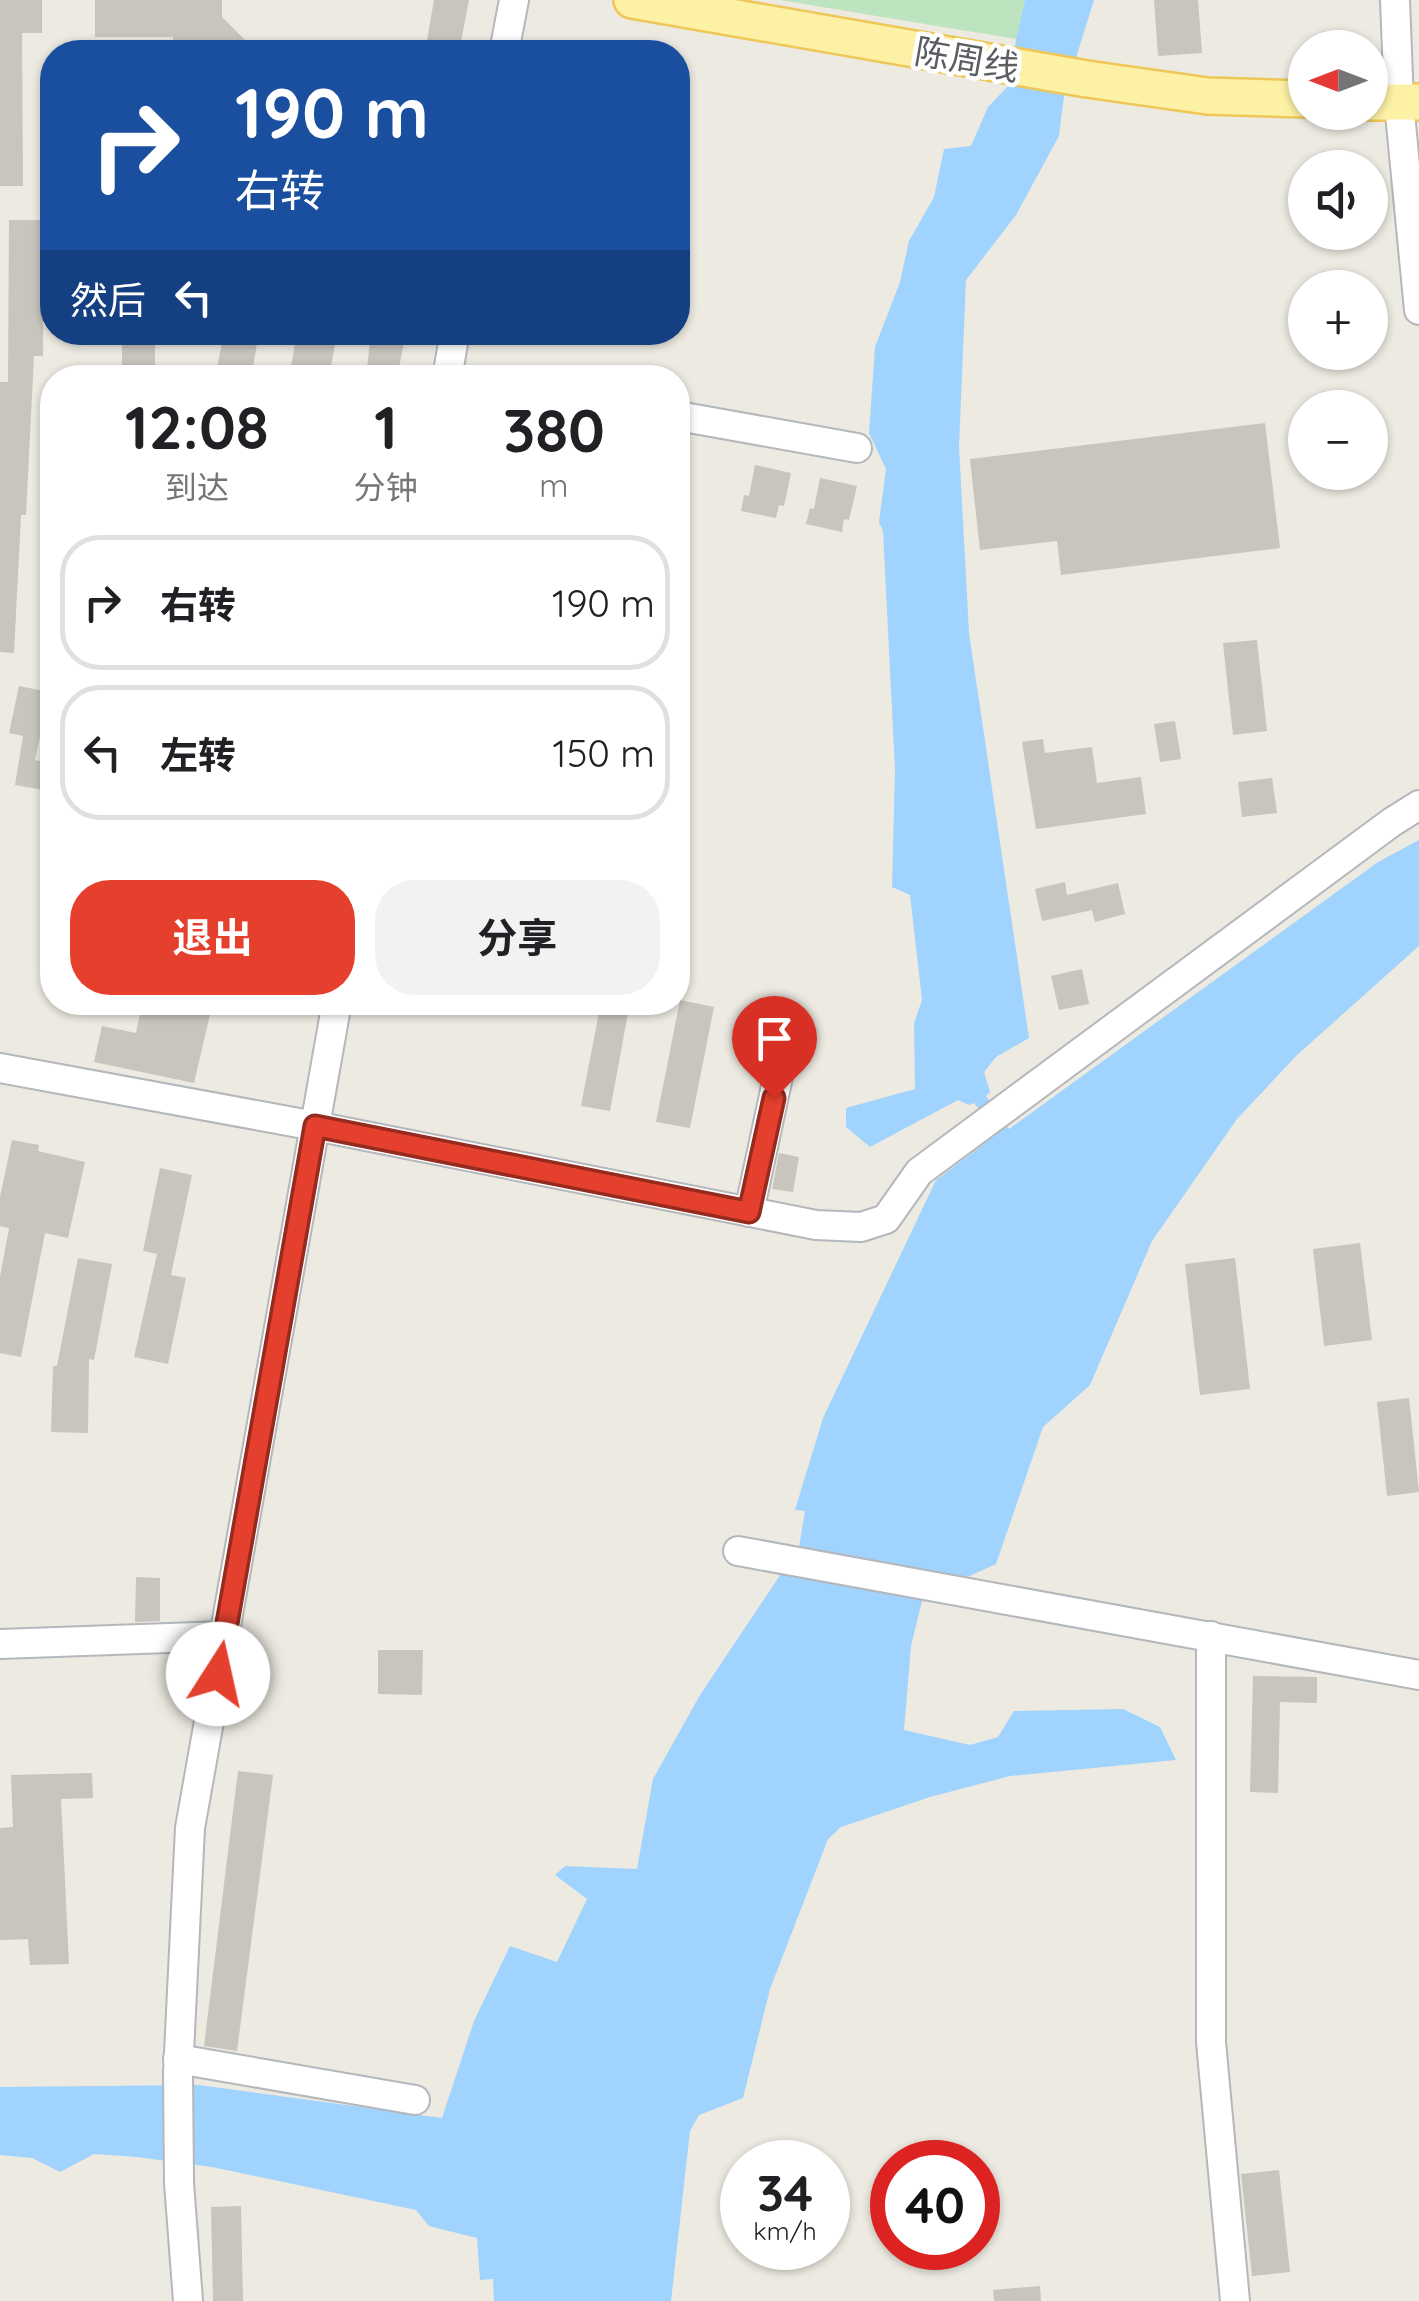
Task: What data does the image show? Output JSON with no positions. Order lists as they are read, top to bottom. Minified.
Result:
{"streets":{"main road":["陈周线"]},"north":"left","page":{"map_buttons":["+","−"],"turn":["190 m","右转"],"then":"然后","eta":["12:08","到达","1","分钟","380","m"],"list":[{"name":"右转","value":"190 m"},{"name":"左转","value":"150 m"}],"buttons":["退出","分享"],"speed":"34 km/h","limit":"40"}}
